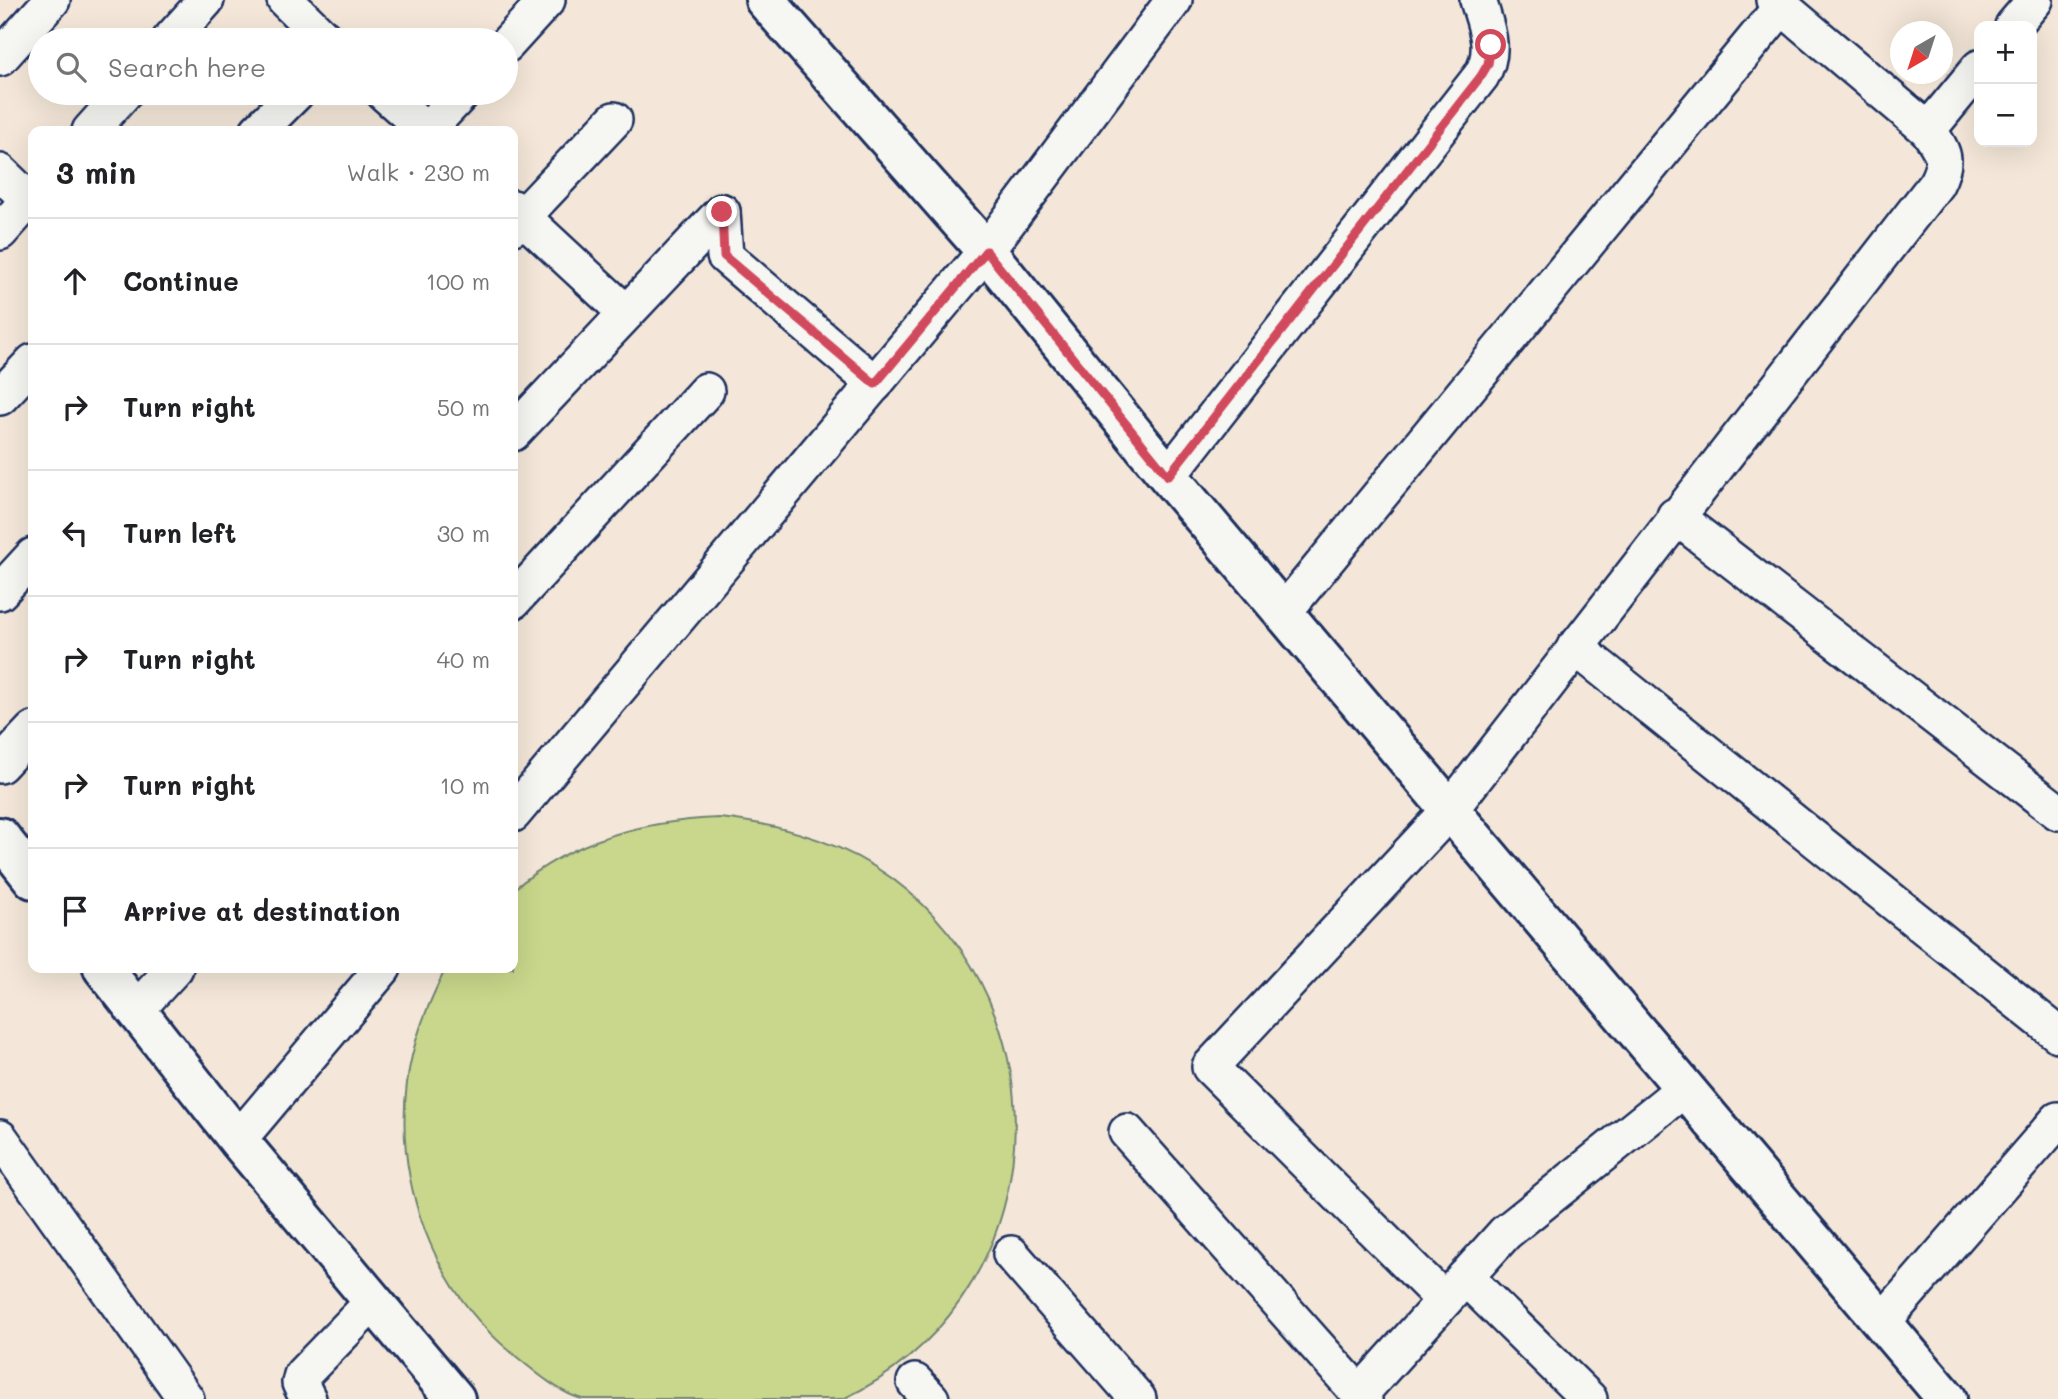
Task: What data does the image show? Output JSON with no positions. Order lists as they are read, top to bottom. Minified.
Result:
{"north":"bottom left","page":{"map_buttons":["+","−"],"search":"Search here","heading":["3 min","Walk · 230 m"],"list":[["Continue","100 m"],["Turn right","50 m"],["Turn left","30 m"],["Turn right","40 m"],["Turn right","10 m"],"Arrive at destination"]}}
